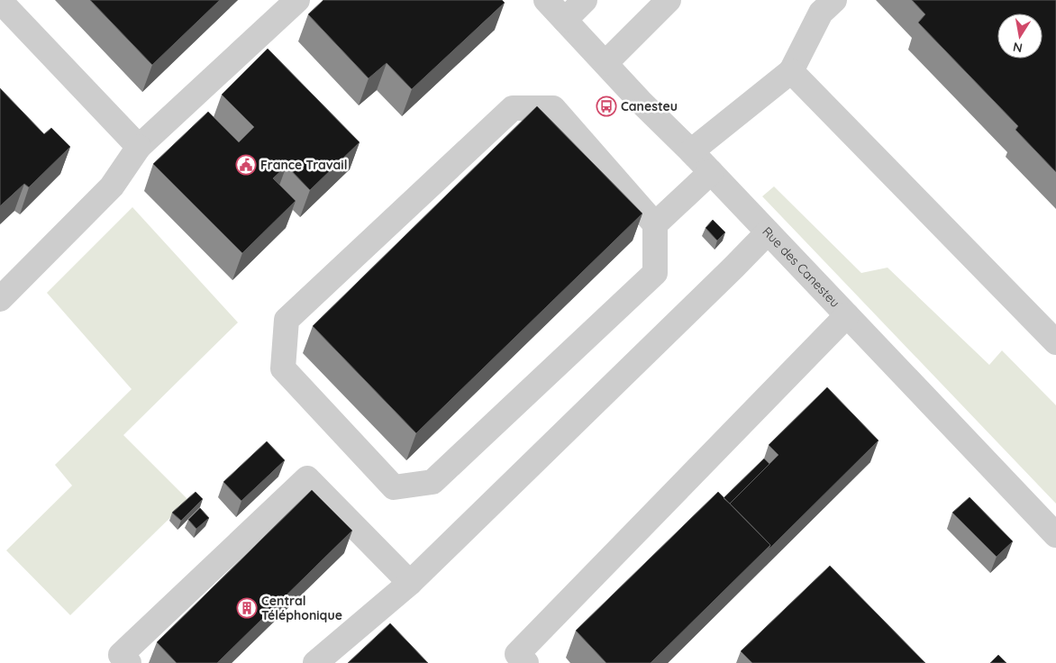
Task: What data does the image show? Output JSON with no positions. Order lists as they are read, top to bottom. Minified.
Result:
{"streets":{"street":["Rue des Canesteu"]},"places":{"bus stop":["Canesteu"],"public building":["France Travail"],"building":["Central Téléphonique"]},"north":"bottom"}
